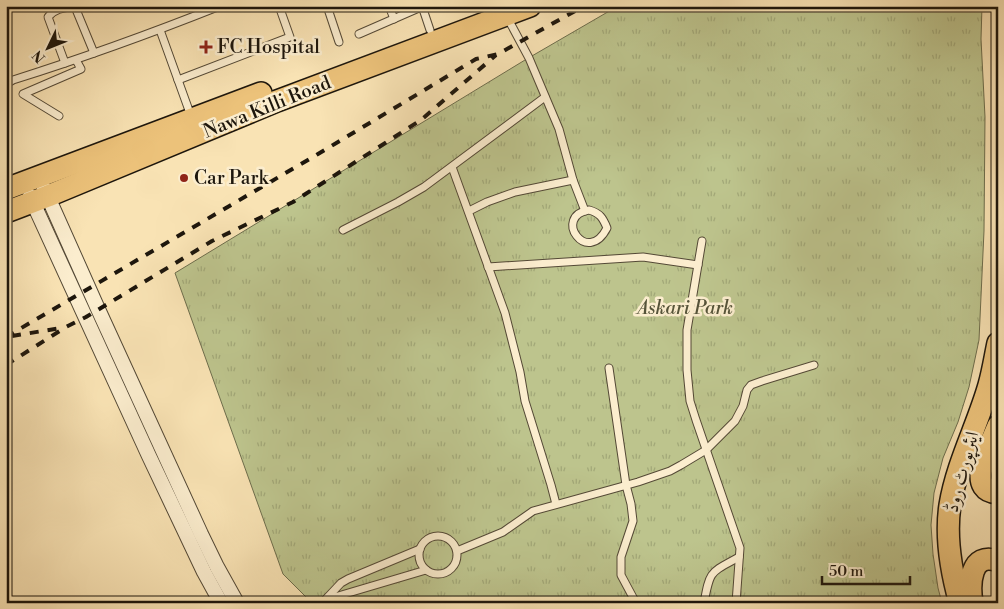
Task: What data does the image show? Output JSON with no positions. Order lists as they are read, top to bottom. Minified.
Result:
{"streets":{"main road":["Nawa Killi Road","ایئرپورٹ روڈ"]},"parks":["Askari Park"],"places":{"health":["FC Hospital"],"other":["Car Park"]},"scale_bar":"50 m","north":"bottom left"}
